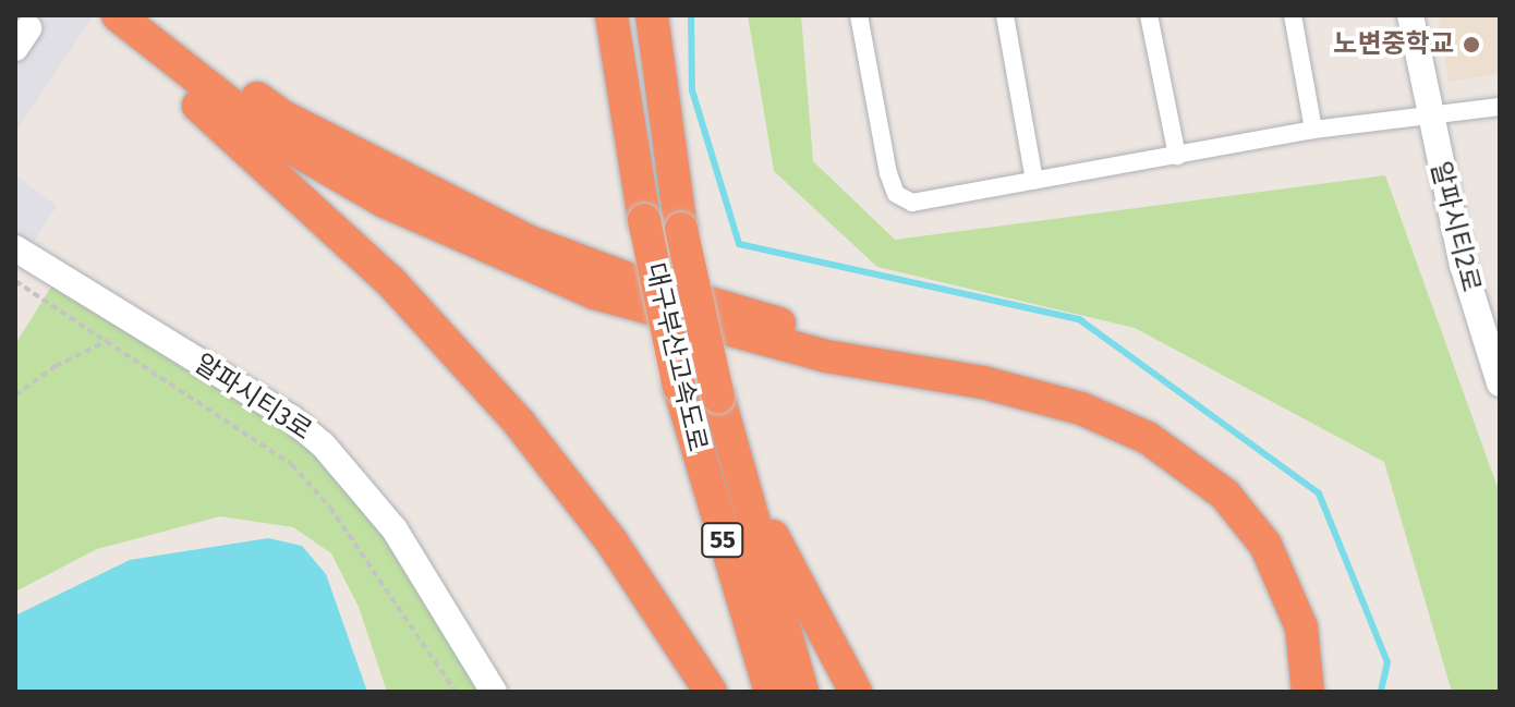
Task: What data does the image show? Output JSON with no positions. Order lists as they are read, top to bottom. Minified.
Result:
{"streets":{"highway":["대구부산고속도로","55"],"street":["알파시티2로","알파시티3로"]},"places":["노변중학교"]}
